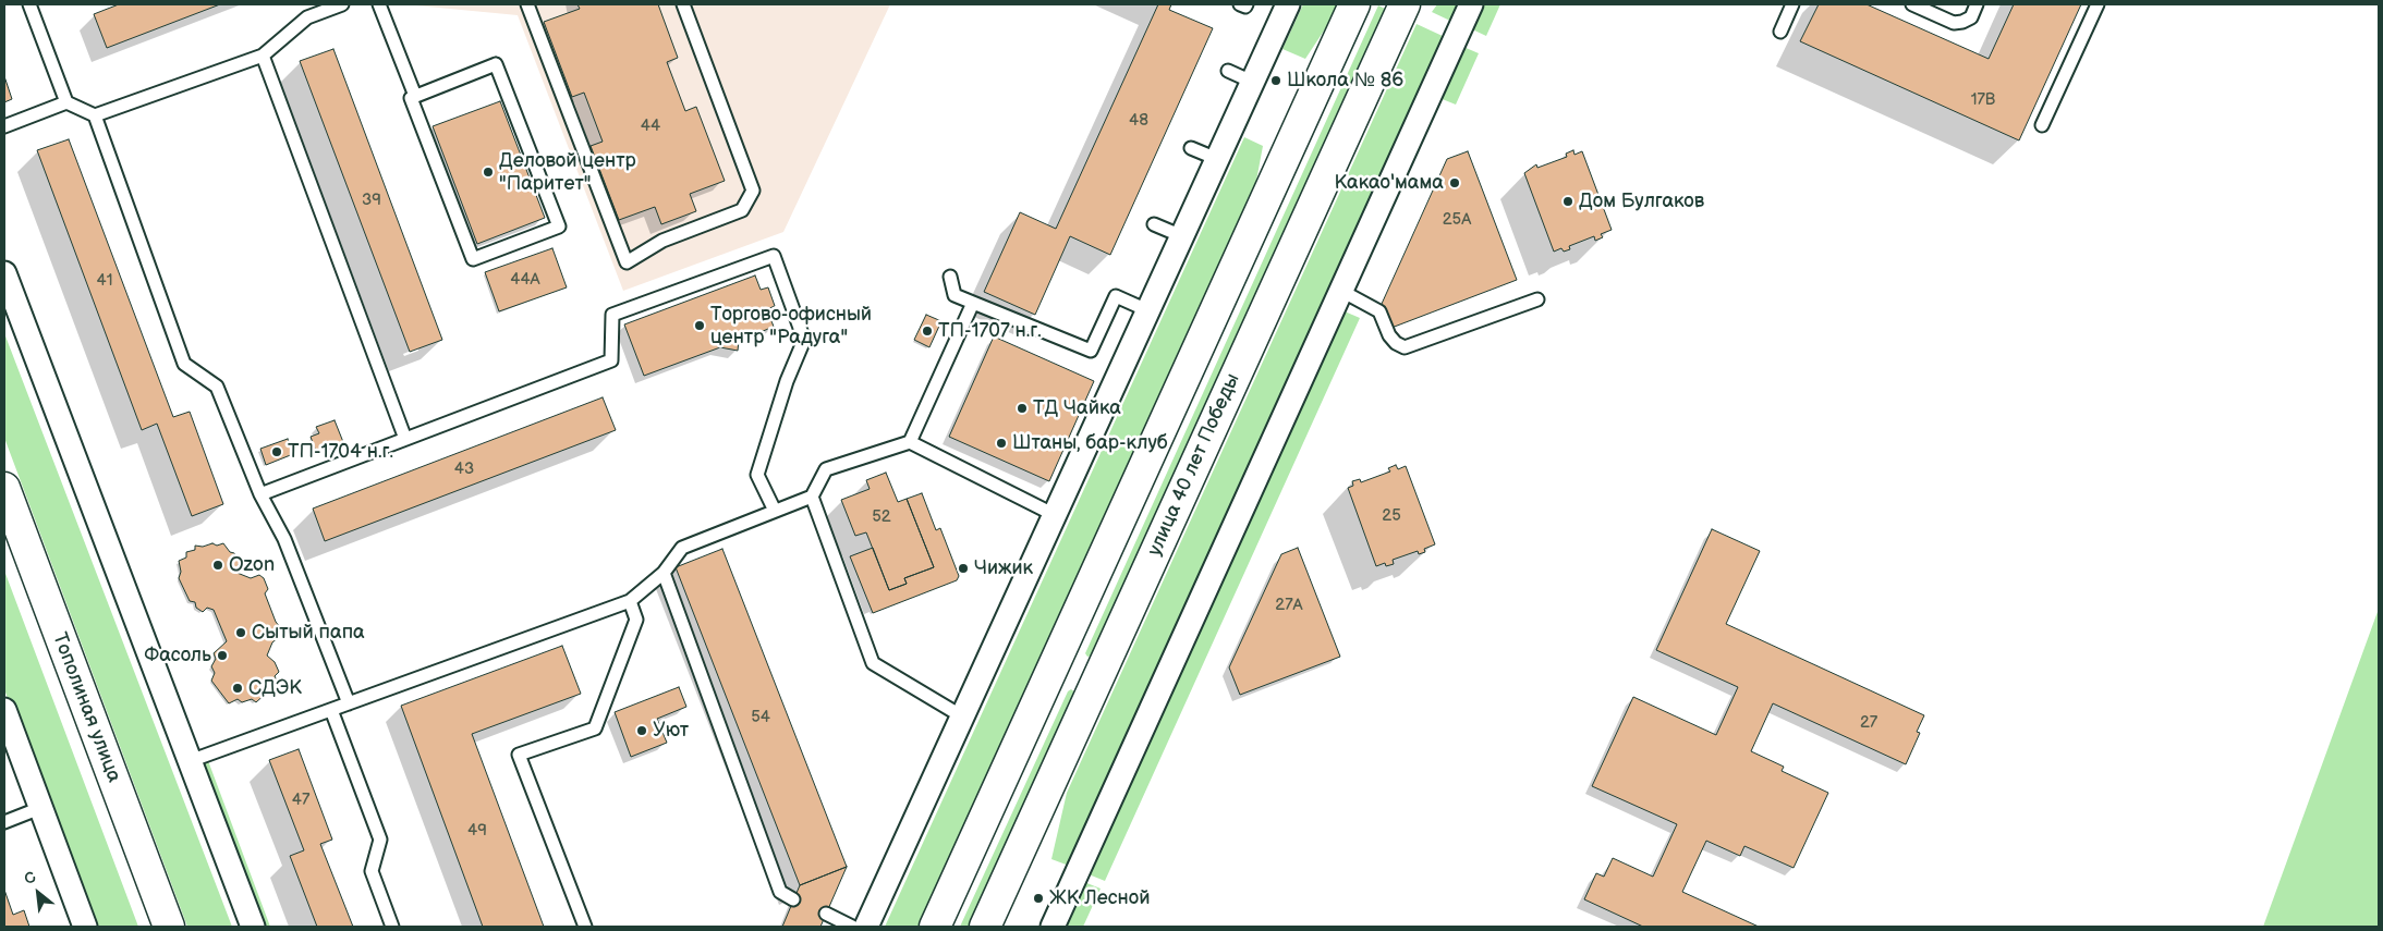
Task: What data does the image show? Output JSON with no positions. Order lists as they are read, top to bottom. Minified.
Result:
{"streets":{"main road":["улица 40 лет Победы","Тополиная улица"]},"places":["Школа № 86","Деловой центр \"Паритет\"","Какао'мама","Дом Булгаков","Торгово-офисный центр \"Радуга\"","ТП-1707 н.г.","ТД Чайка","Штаны, бар-клуб","ТП-1704 н.г.","Ozon","Чижик","Сытый папа","Фасоль","СДЭК","Уют","ЖК Лесной"],"house_numbers":["17В","48","44","39","25А","44А","41","43","25","52","27А","54","27","47","49"],"north":"top left"}
